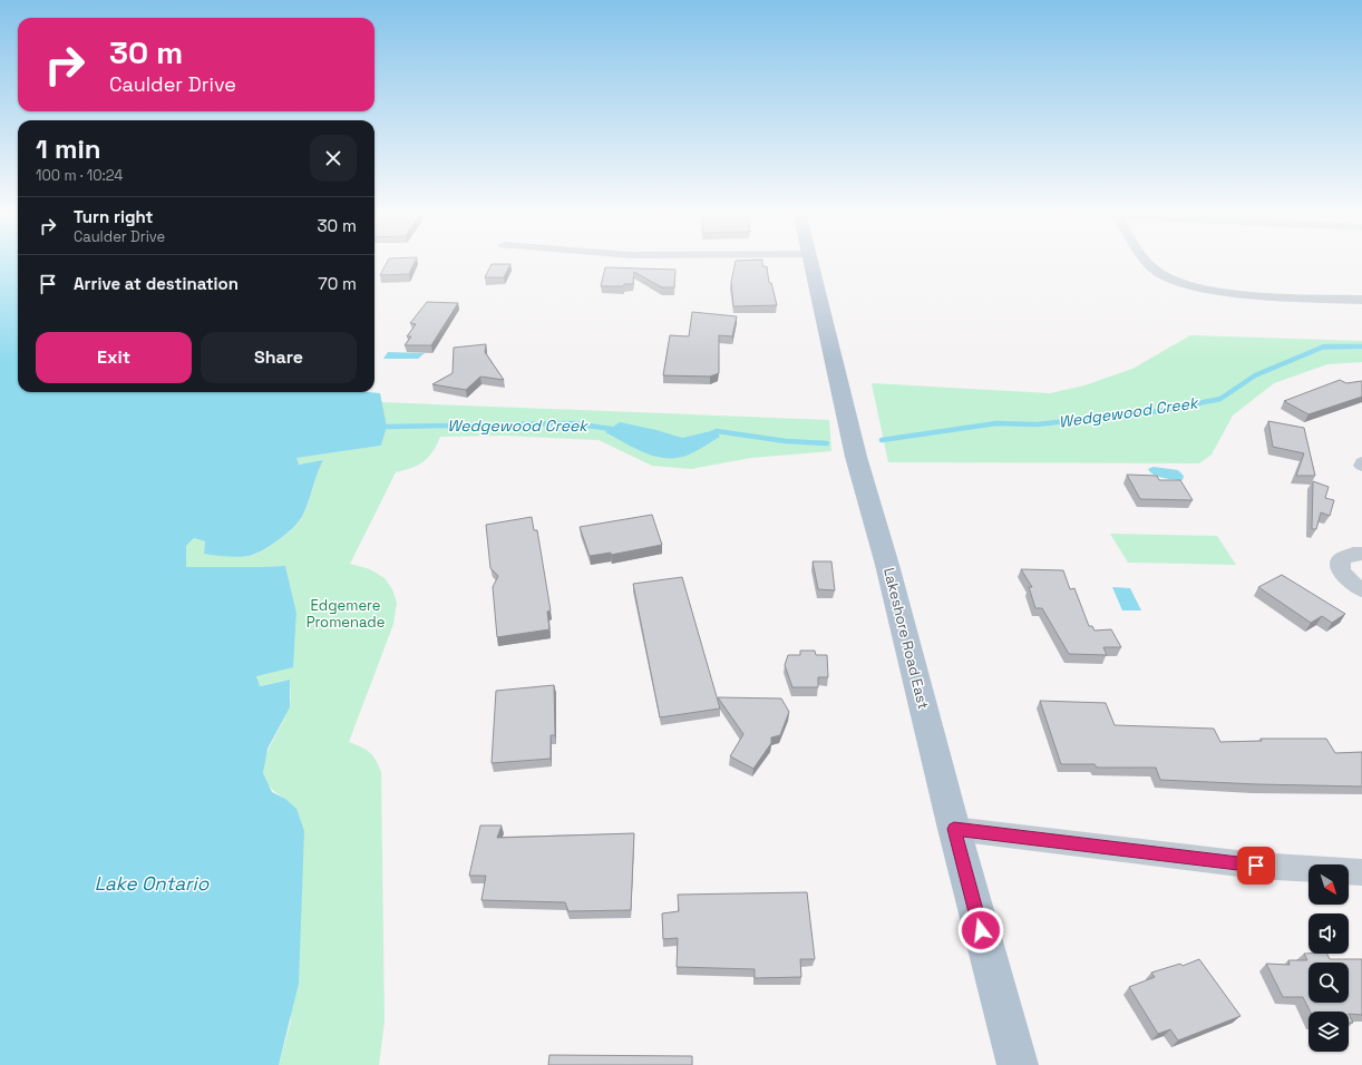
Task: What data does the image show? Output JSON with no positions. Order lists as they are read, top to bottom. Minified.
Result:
{"streets":{"main road":["Lakeshore Road East"]},"water":["Wedgewood Creek","Lake Ontario"],"parks":["Edgemere Promenade"],"north":"bottom right","page":{"turn":["30 m","Caulder Drive"],"heading":["1 min","100 m · 10:24"],"list":[{"name":"Turn right","note":"Caulder Drive","value":"30 m"},{"name":"Arrive at destination","value":"70 m"}],"buttons":["Exit","Share"]}}
